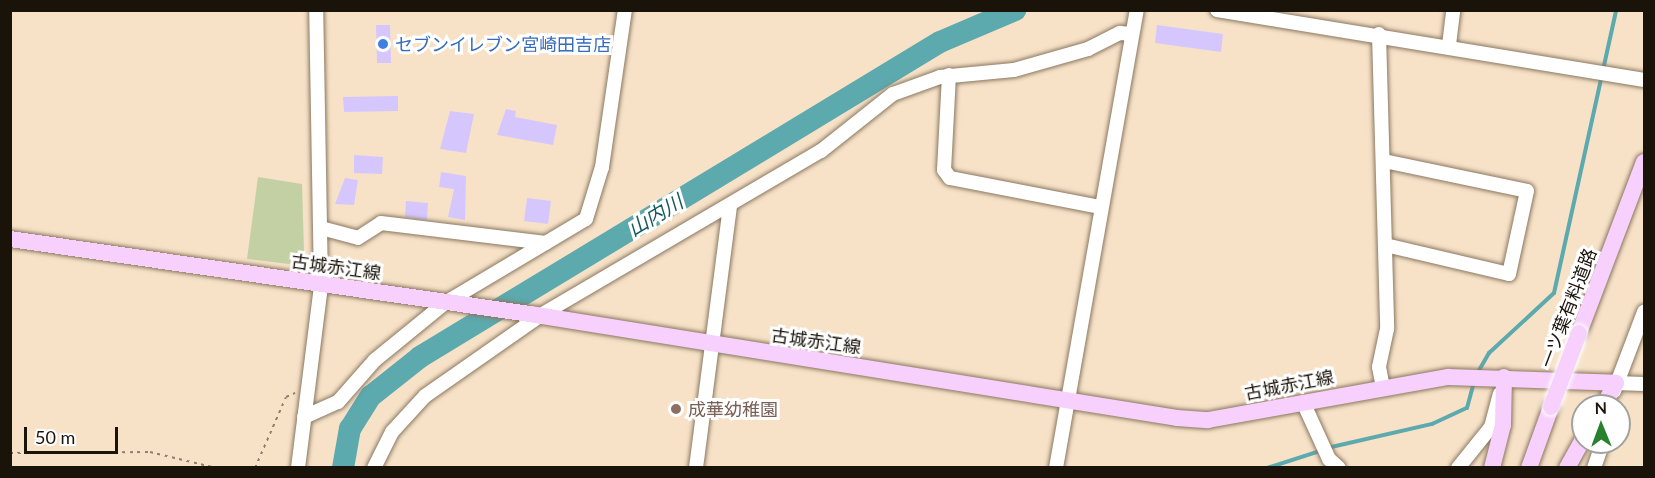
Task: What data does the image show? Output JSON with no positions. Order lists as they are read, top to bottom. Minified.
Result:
{"streets":{"main road":["古城赤江線","一ツ葉有料道路"]},"water":["山内川"],"places":["セブンイレブン宮崎田吉店","成華幼稚園"],"scale_bar":"50 m","north":"top"}
